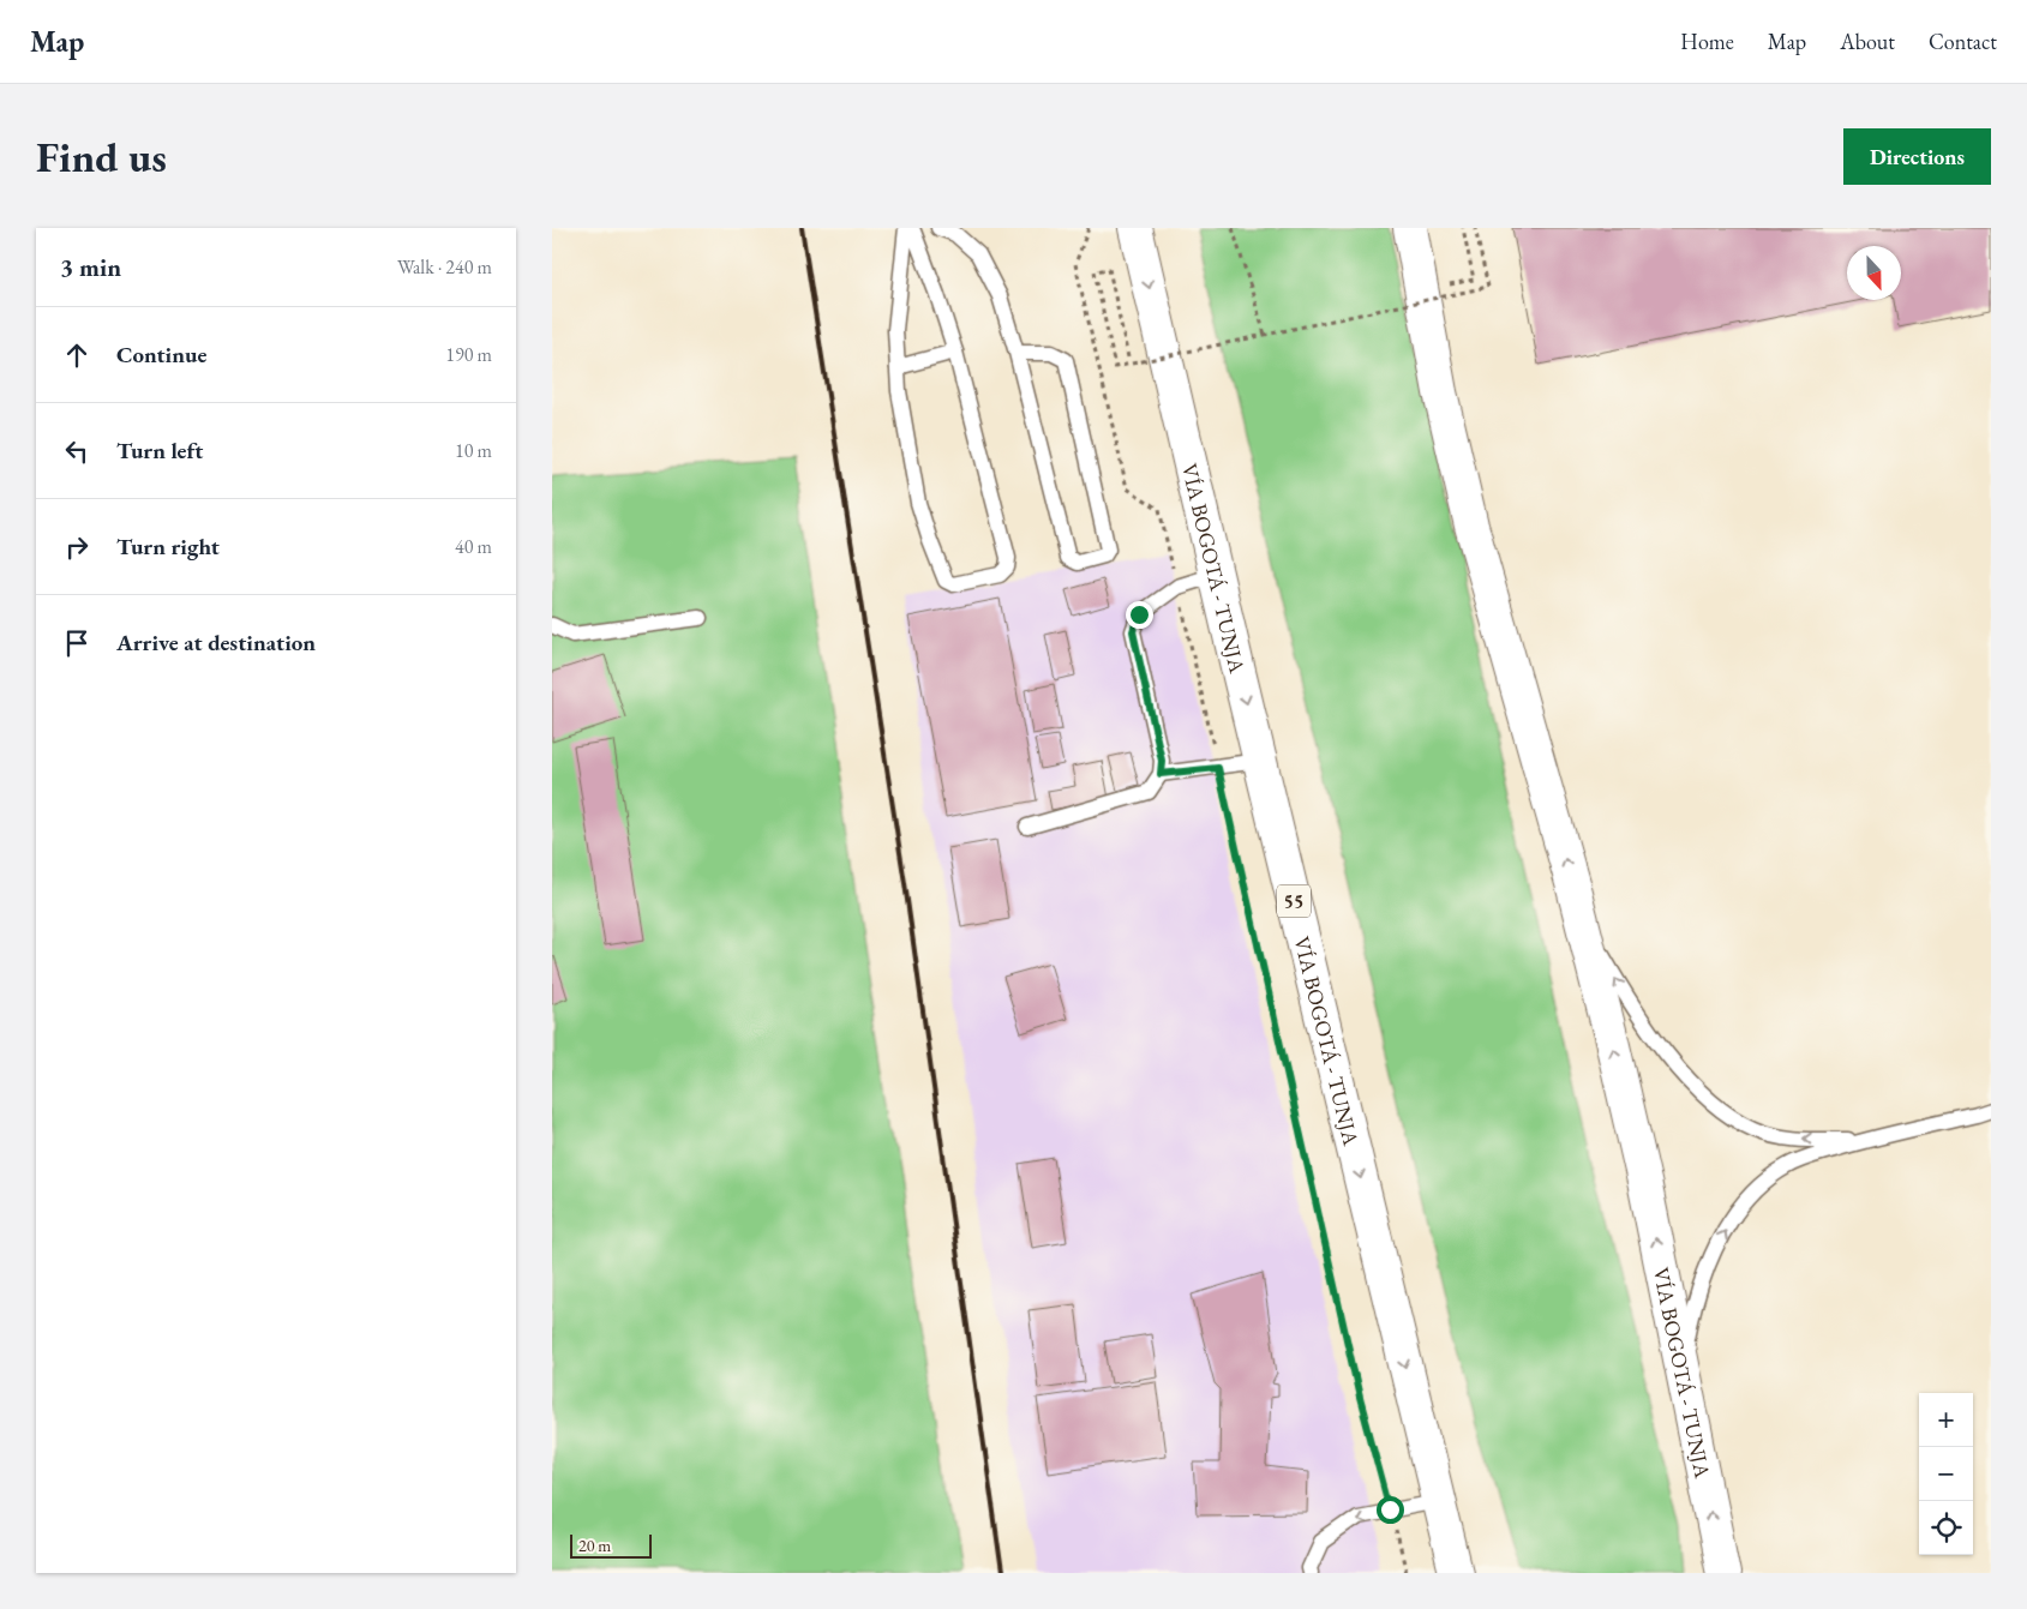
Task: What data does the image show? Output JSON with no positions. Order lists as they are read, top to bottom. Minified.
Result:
{"streets":{"highway":["VÍA BOGOTÁ - TUNJA","55"]},"scale_bar":"20 m","north":"bottom","page":{"header":"Map","nav":["Home","Map","About","Contact"],"buttons":"Directions","title":"Find us","heading":["3 min","Walk · 240 m"],"list":[["Continue","190 m"],["Turn left","10 m"],["Turn right","40 m"],"Arrive at destination"],"map_buttons":["+","−"],"scale":"20 m"}}
